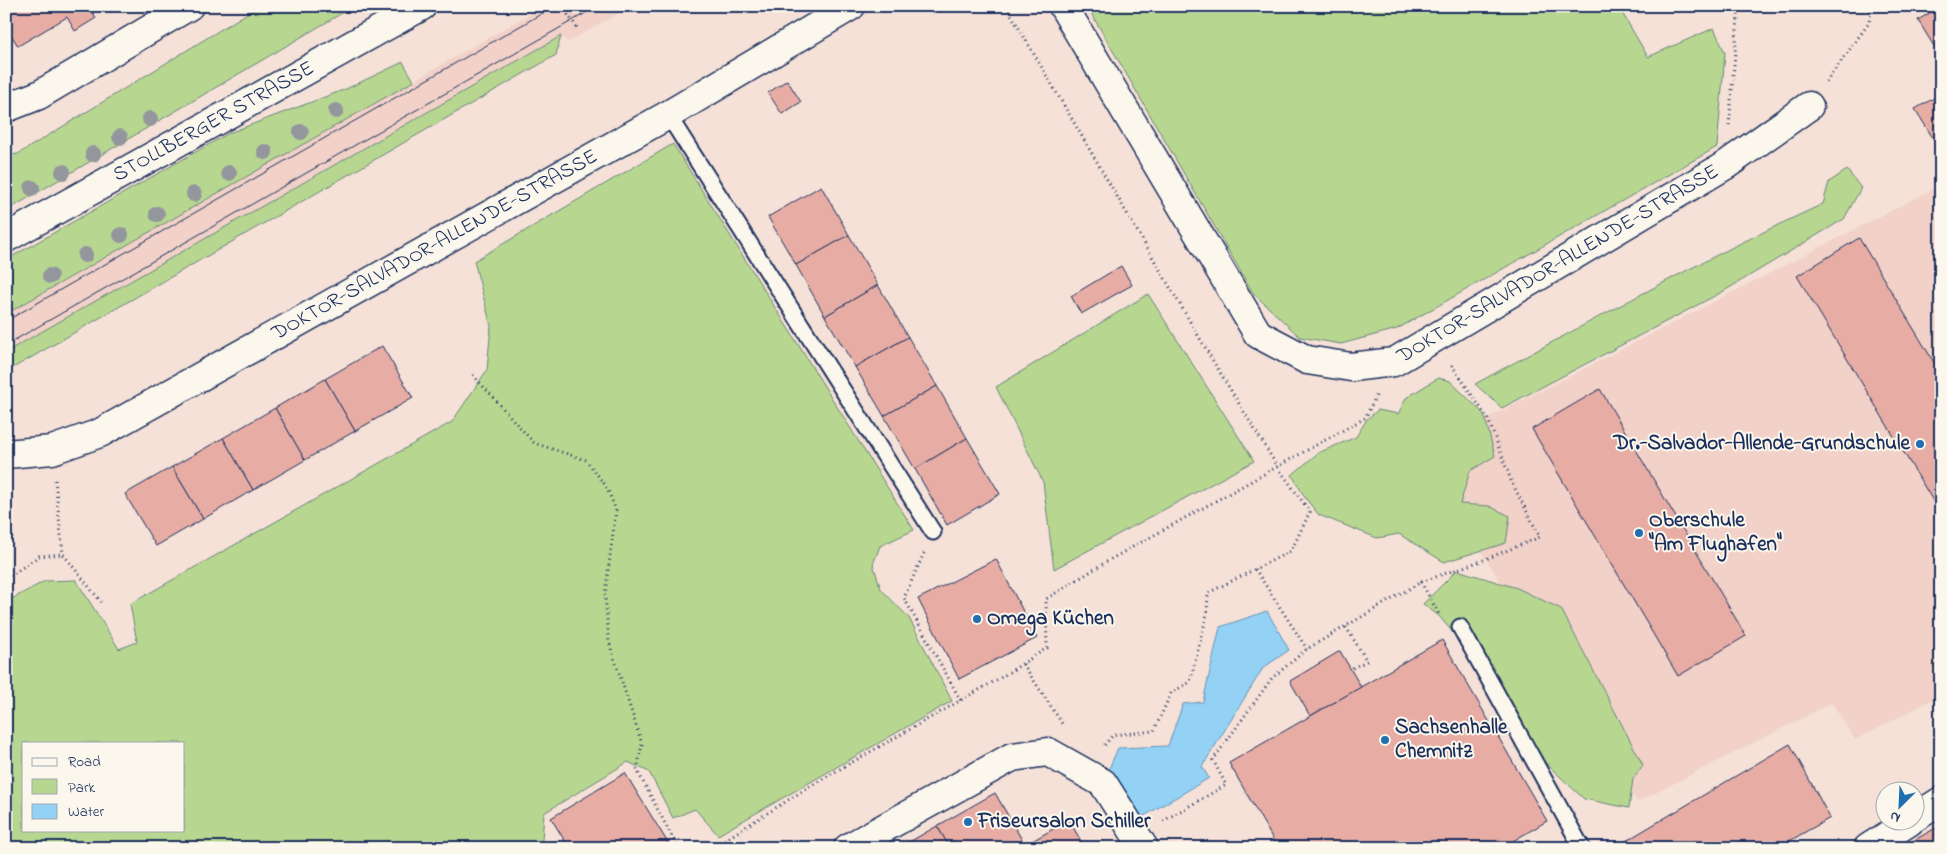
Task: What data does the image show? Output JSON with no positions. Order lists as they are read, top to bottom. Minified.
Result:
{"streets":{"street":["STOLLBERGER STRASSE","DOKTOR-SALVADOR-ALLENDE-STRASSE"]},"places":["Dr.-Salvador-Allende-Grundschule","Oberschule \"Am Flughafen\"","Omega Küchen","Sachsenhalle Chemnitz","Friseursalon Schiller"],"legend":["Road","Park","Water"],"north":"bottom left"}
